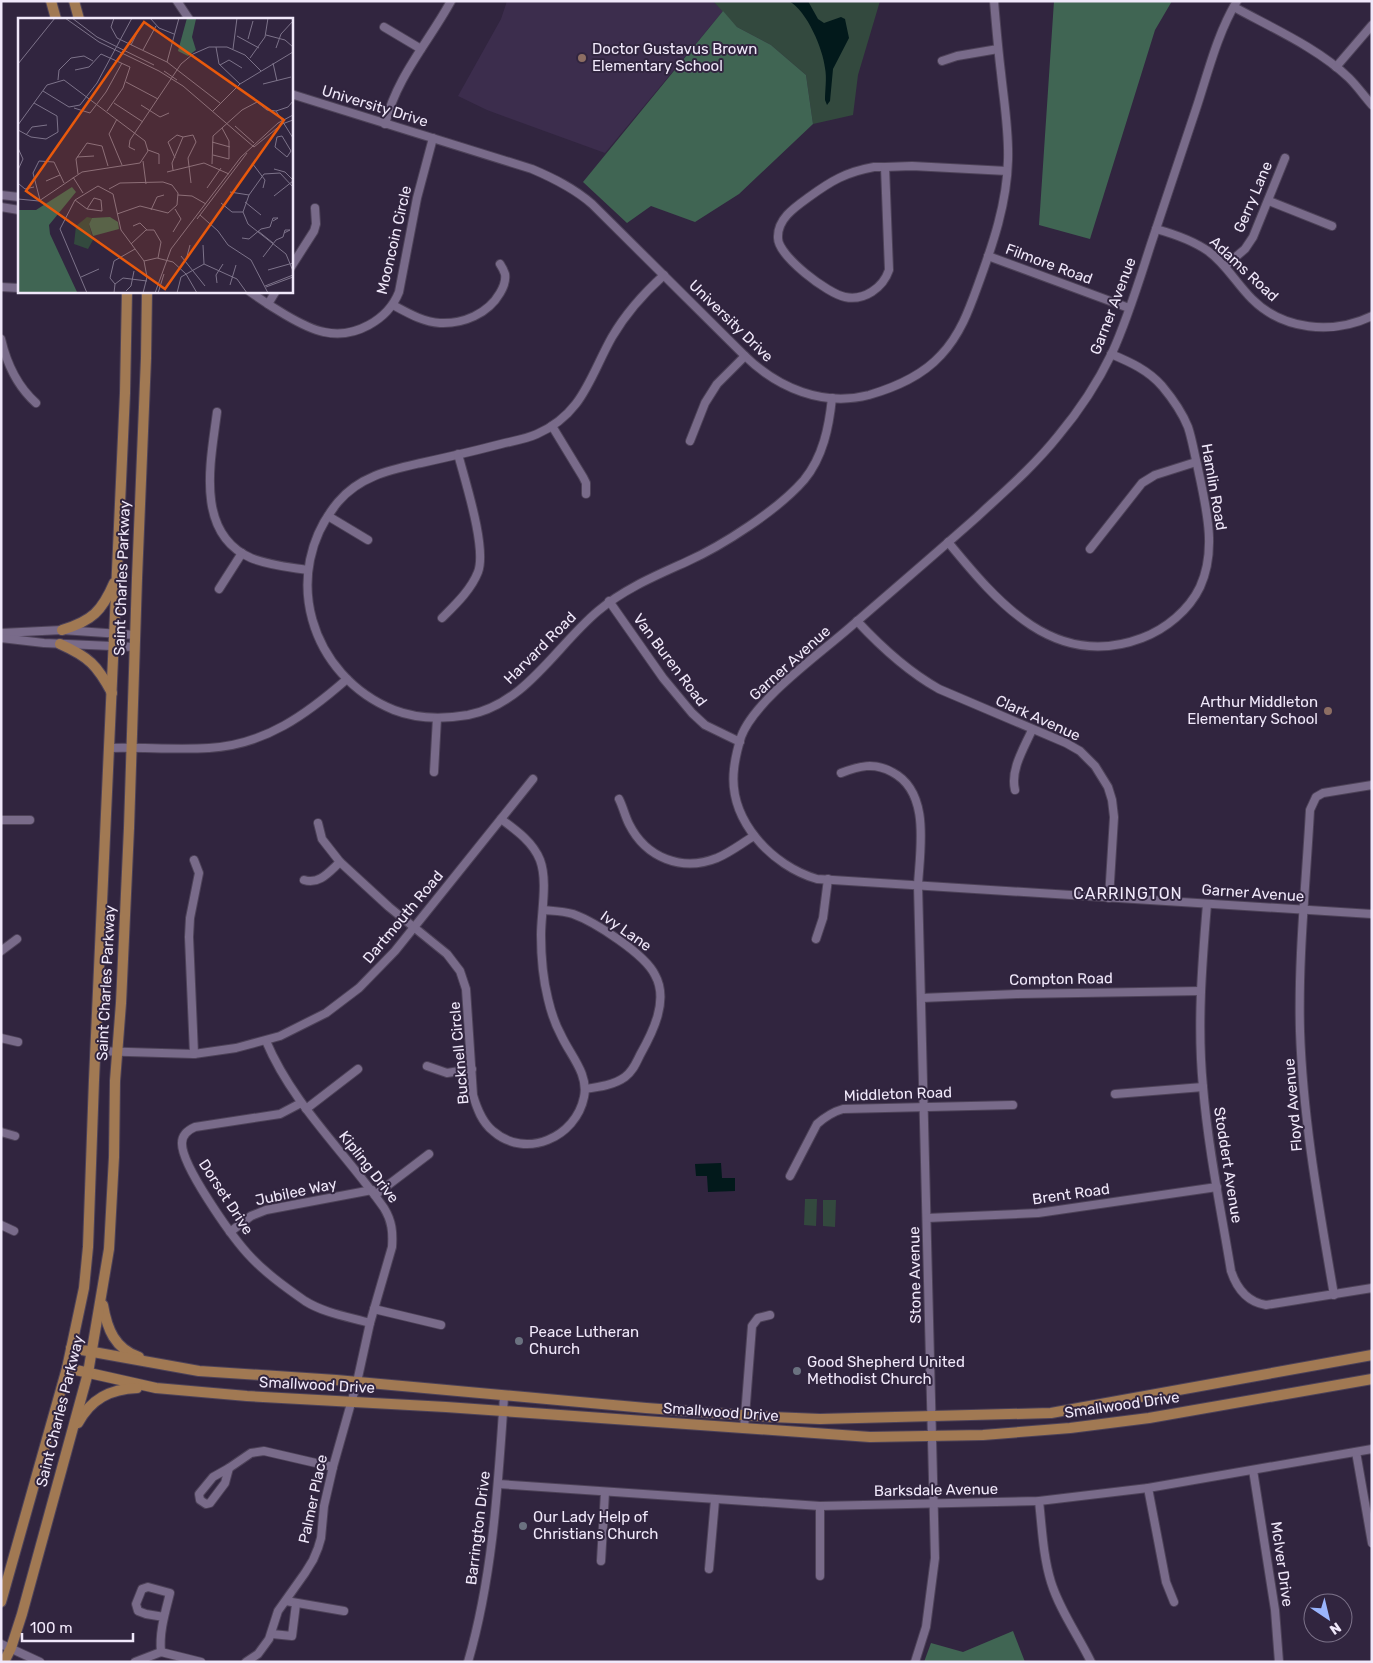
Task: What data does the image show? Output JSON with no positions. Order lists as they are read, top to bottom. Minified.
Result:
{"streets":{"main road":["Saint Charles Parkway","Smallwood Drive"],"street":["University Drive","Gerry Lane","Mooncoin Circle","Filmore Road","Adams Road","Garner Avenue","Hamlin Road","Harvard Road","Van Buren Road","Clark Avenue","Dartmouth Road","Ivy Lane","Compton Road","Bucknell Circle","Middleton Road","Floyd Avenue","Stoddert Avenue","Kipling Drive","Jubilee Way","Brent Road","Dorset Drive","Stone Avenue","Barksdale Avenue","Palmer Place","Barrington Drive","McIver Drive"]},"crossings":[["University Drive","Mooncoin Circle"],["University Drive","Filmore Road"],["University Drive","Harvard Road"],["Gerry Lane","Adams Road"],["Filmore Road","Garner Avenue"],["Adams Road","Garner Avenue"],["Garner Avenue","Hamlin Road"],["Garner Avenue","Van Buren Road"],["Garner Avenue","Clark Avenue"],["Garner Avenue","Floyd Avenue"],["Garner Avenue","Stoddert Avenue"],["Garner Avenue","Stone Avenue"],["Saint Charles Parkway","Dartmouth Road"],["Saint Charles Parkway","Smallwood Drive"],["Harvard Road","Van Buren Road"],["Dartmouth Road","Bucknell Circle"],["Dartmouth Road","Kipling Drive"],["Ivy Lane","Bucknell Circle"],["Compton Road","Stoddert Avenue"],["Compton Road","Stone Avenue"],["Middleton Road","Stone Avenue"],["Floyd Avenue","Stoddert Avenue"],["Stoddert Avenue","Brent Road"],["Kipling Drive","Jubilee Way"],["Kipling Drive","Dorset Drive"],["Kipling Drive","Smallwood Drive"],["Kipling Drive","Palmer Place"],["Jubilee Way","Dorset Drive"],["Brent Road","Stone Avenue"],["Stone Avenue","Smallwood Drive"],["Stone Avenue","Barksdale Avenue"],["Smallwood Drive","Palmer Place"],["Smallwood Drive","Barrington Drive"],["Barksdale Avenue","Barrington Drive"],["Barksdale Avenue","McIver Drive"]],"districts":["CARRINGTON"],"places":["Doctor Gustavus Brown Elementary School","Arthur Middleton Elementary School","Peace Lutheran Church","Good Shepherd United Methodist Church","Our Lady Help of Christians Church"],"scale_bar":"100 m","north":"bottom right"}
